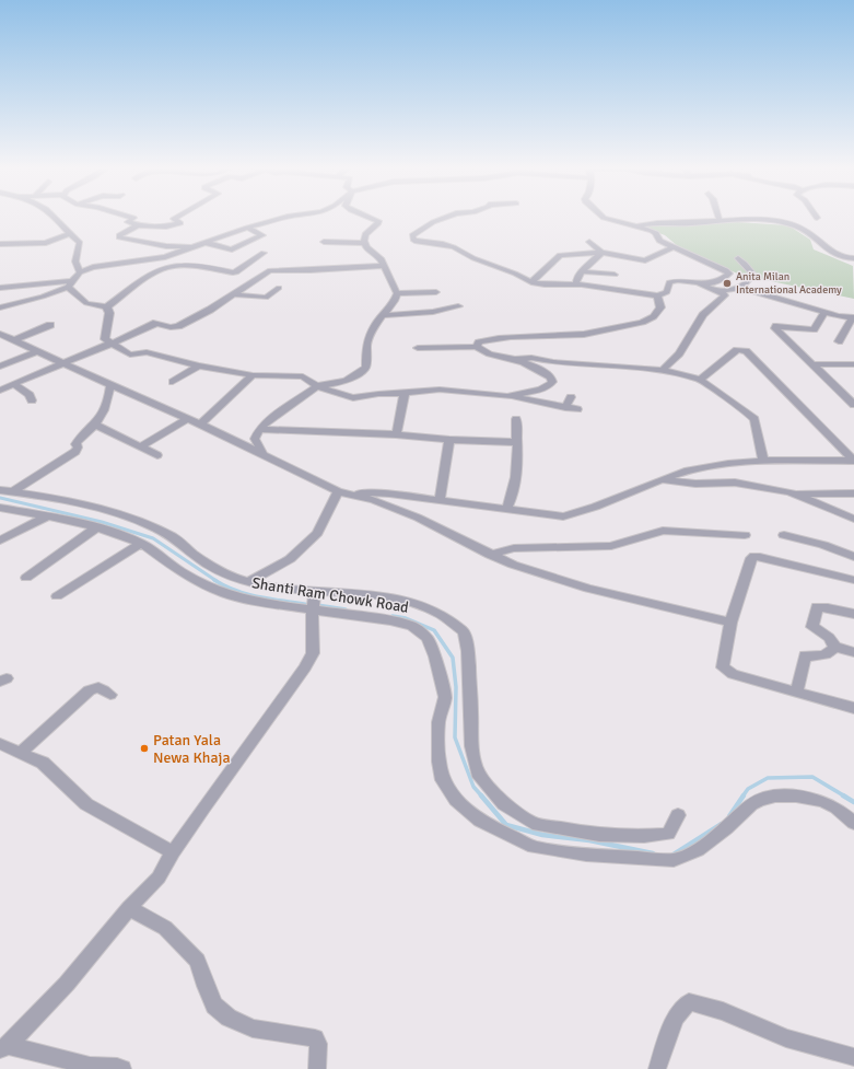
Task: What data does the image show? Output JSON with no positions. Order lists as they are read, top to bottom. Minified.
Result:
{"streets":{"street":["Shanti Ram Chowk Road"]},"places":["Anita Milan International Academy","Patan Yala Newa Khaja"]}
